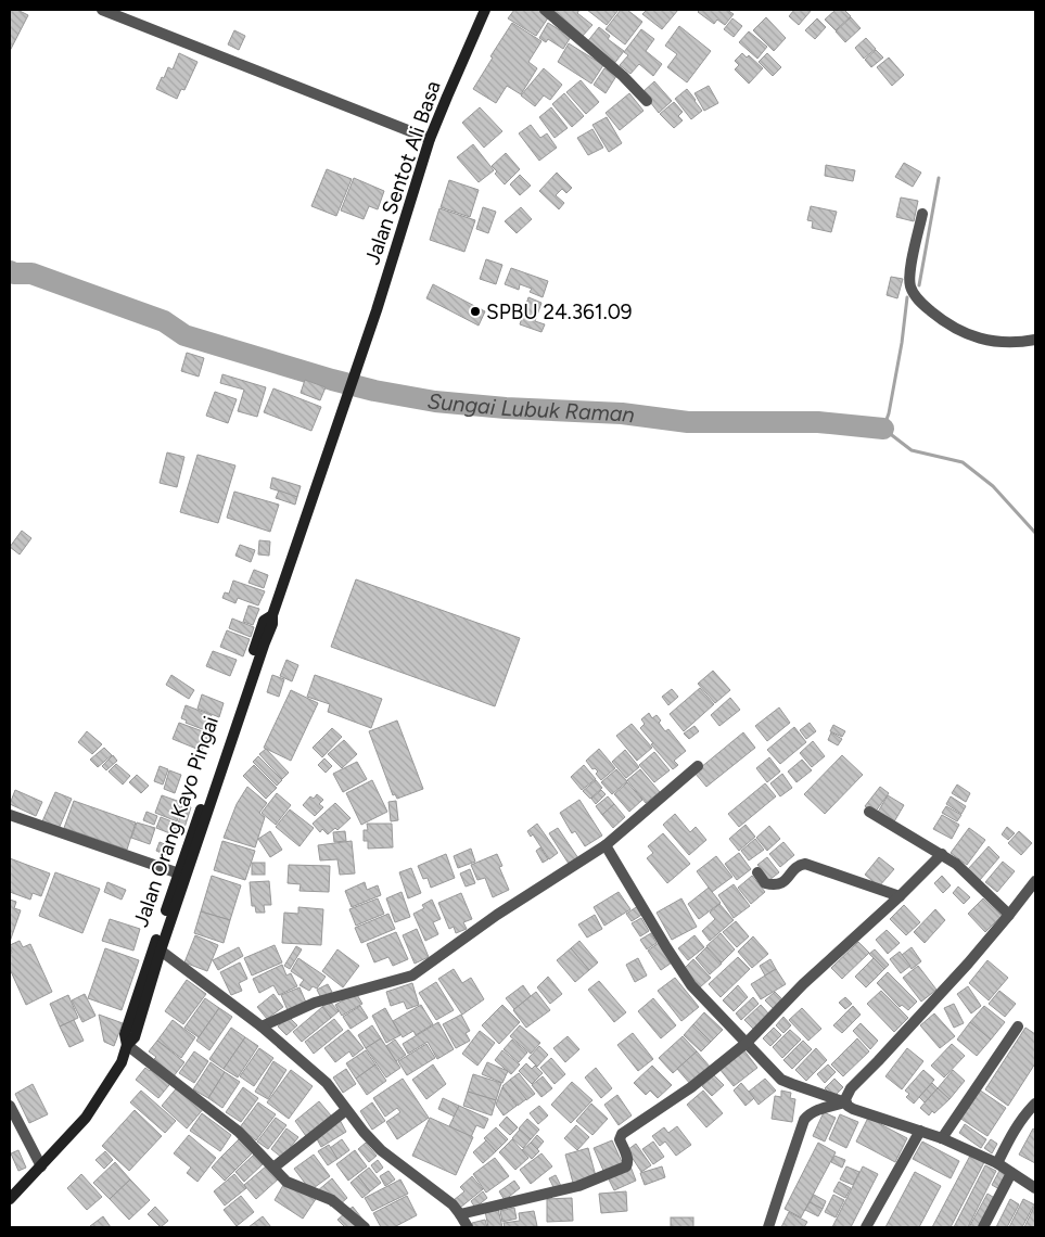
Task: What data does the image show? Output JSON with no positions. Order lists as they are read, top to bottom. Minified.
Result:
{"streets":{"main road":["Jalan Sentot Ali Basa","Jalan Orang Kayo Pingai"]},"crossings":[["Jalan Sentot Ali Basa","Jalan Orang Kayo Pingai"]],"water":["Sungai Lubuk Raman"],"places":["SPBU 24.361.09"]}
